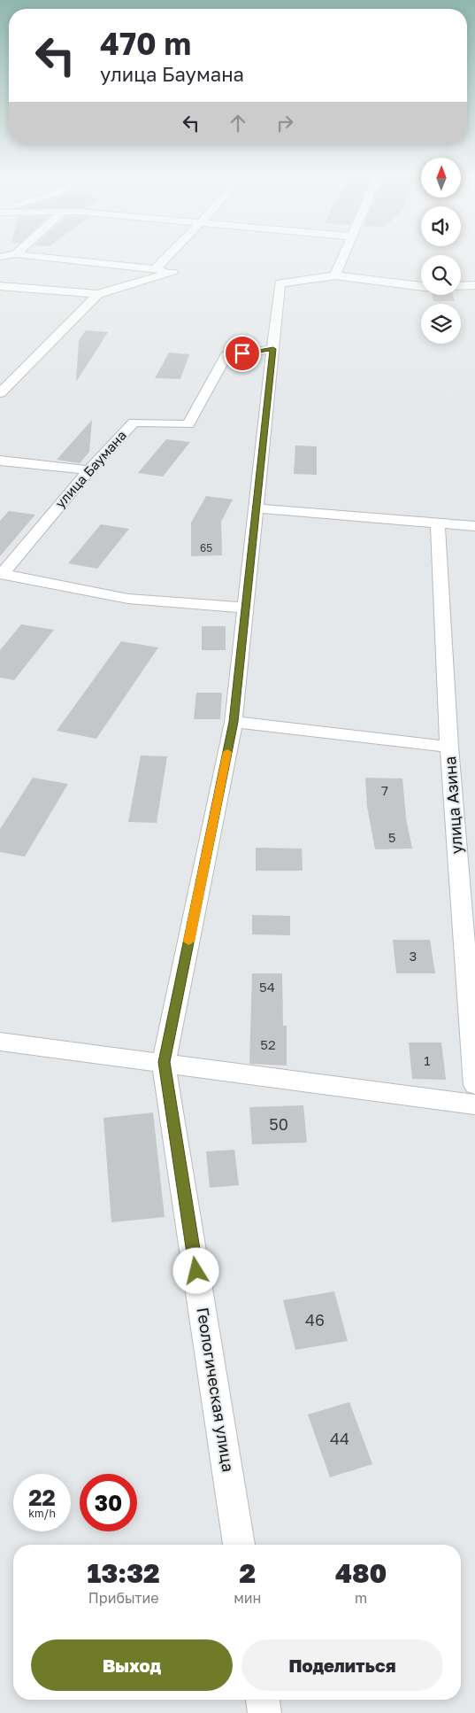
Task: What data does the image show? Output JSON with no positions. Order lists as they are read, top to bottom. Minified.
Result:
{"streets":{"street":["улица Баумана","улица Азина","Геологическая улица"]},"crossings":[["улица Баумана","Геологическая улица"]],"house_numbers":["65","7","5","3","54","52","1","50","46","44"],"north":"top","page":{"turn":["470 m","улица Баумана"],"speed":"22 km/h","limit":"30","eta":["13:32","Прибытие","2","мин","480","m"],"buttons":["Выход","Поделиться"]}}
